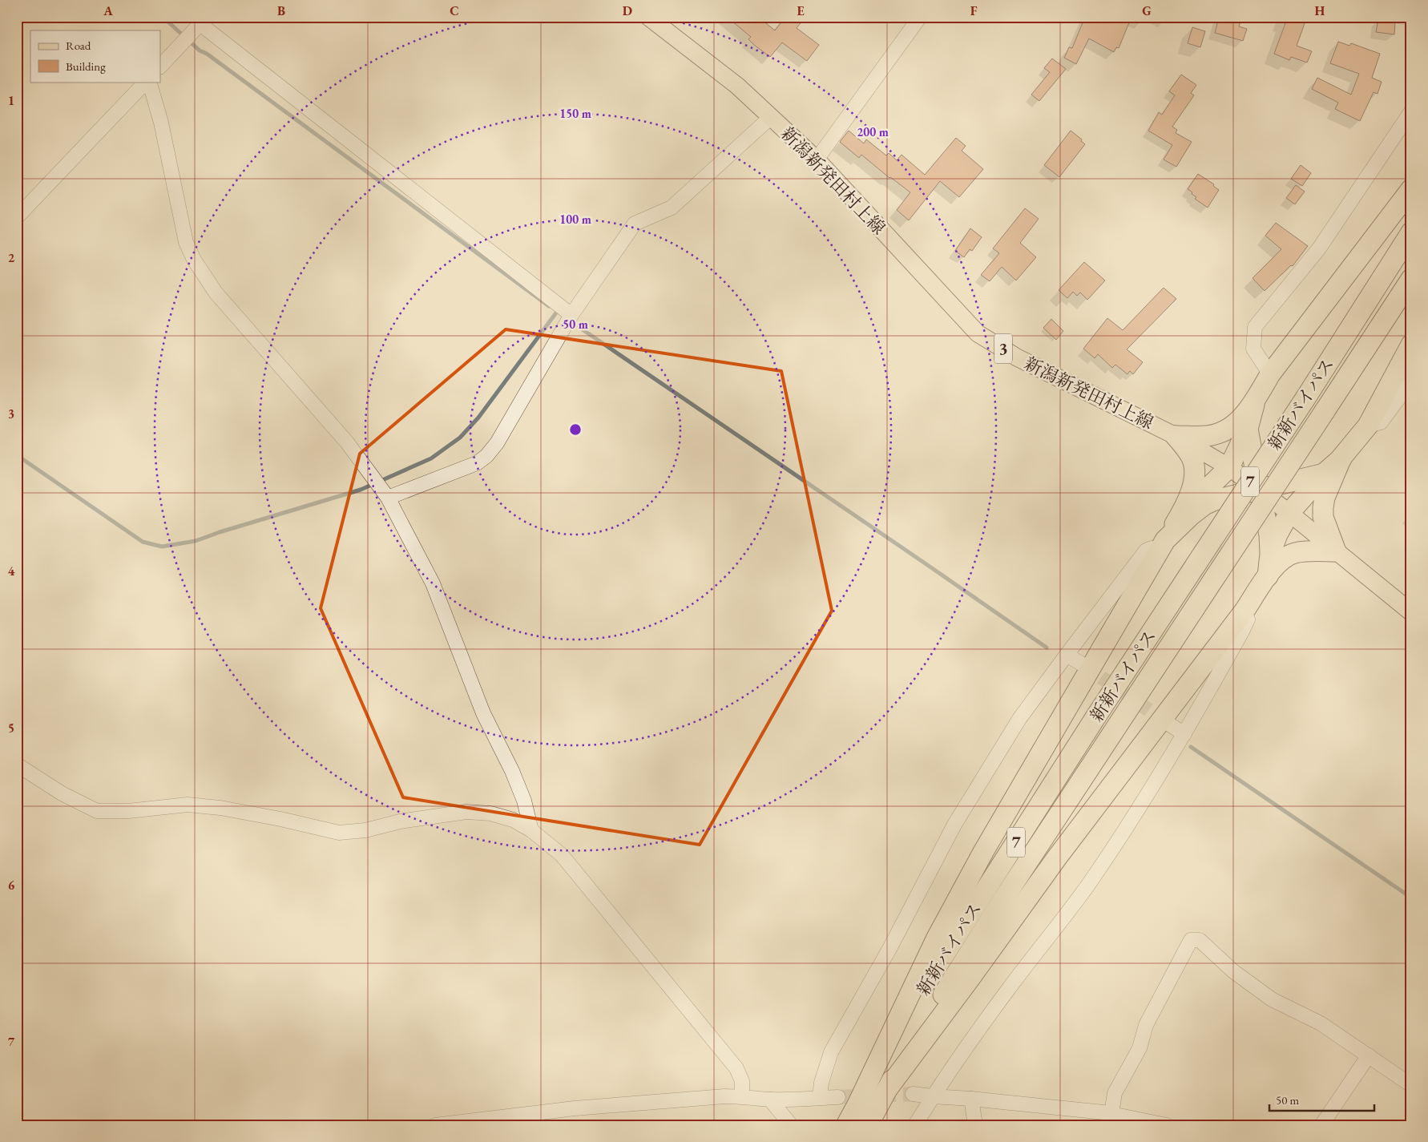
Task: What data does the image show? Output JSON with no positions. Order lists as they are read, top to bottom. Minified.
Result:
{"streets":{"highway":["新新バイパス","7"],"main road":["新潟新発田村上線","3"]},"legend":["Road","Building"],"scale_bar":"50 m","grid":{"columns":["A","B","C","D","E","F","G","H"],"rows":["1","2","3","4","5","6","7"]},"rings":["150 m","200 m","100 m","50 m"]}
